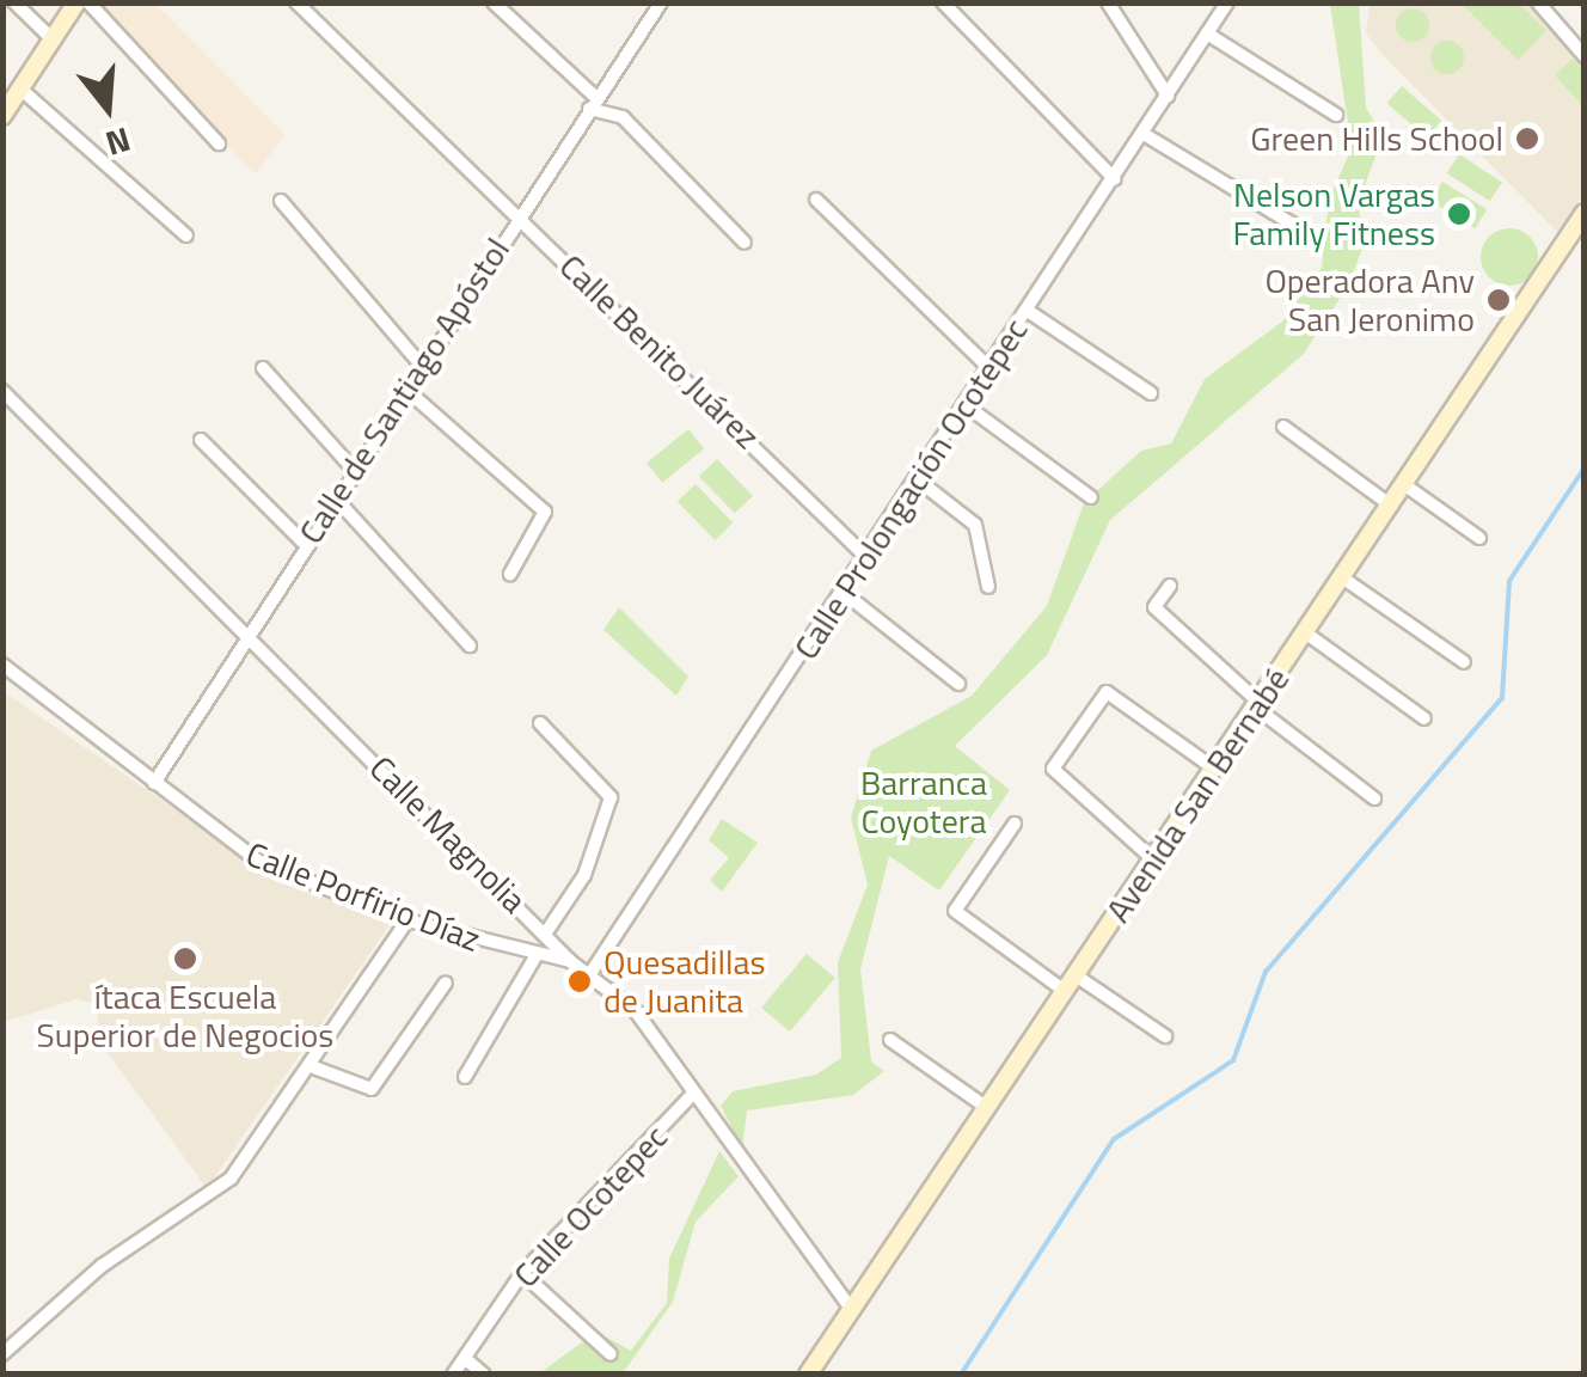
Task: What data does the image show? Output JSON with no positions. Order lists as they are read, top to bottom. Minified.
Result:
{"streets":{"main road":["Avenida San Bernabé"],"street":["Calle Benito Juárez","Calle de Santiago Apóstol","Calle Prolongación Ocotepec","Calle Magnolia","Calle Porfirio Díaz","Calle Ocotepec"]},"crossings":[["Calle Benito Juárez","Calle de Santiago Apóstol"],["Calle Benito Juárez","Calle Prolongación Ocotepec"],["Calle de Santiago Apóstol","Calle Magnolia"],["Calle de Santiago Apóstol","Calle Porfirio Díaz"],["Calle Prolongación Ocotepec","Calle Magnolia"],["Avenida San Bernabé","Calle Magnolia"],["Calle Magnolia","Calle Porfirio Díaz"],["Calle Magnolia","Calle Ocotepec"]],"parks":["Barranca Coyotera"],"places":["Green Hills School","Nelson Vargas Family Fitness","Operadora Anv San Jeronimo","ítaca Escuela Superior de Negocios","Quesadillas de Juanita"],"north":"bottom"}
